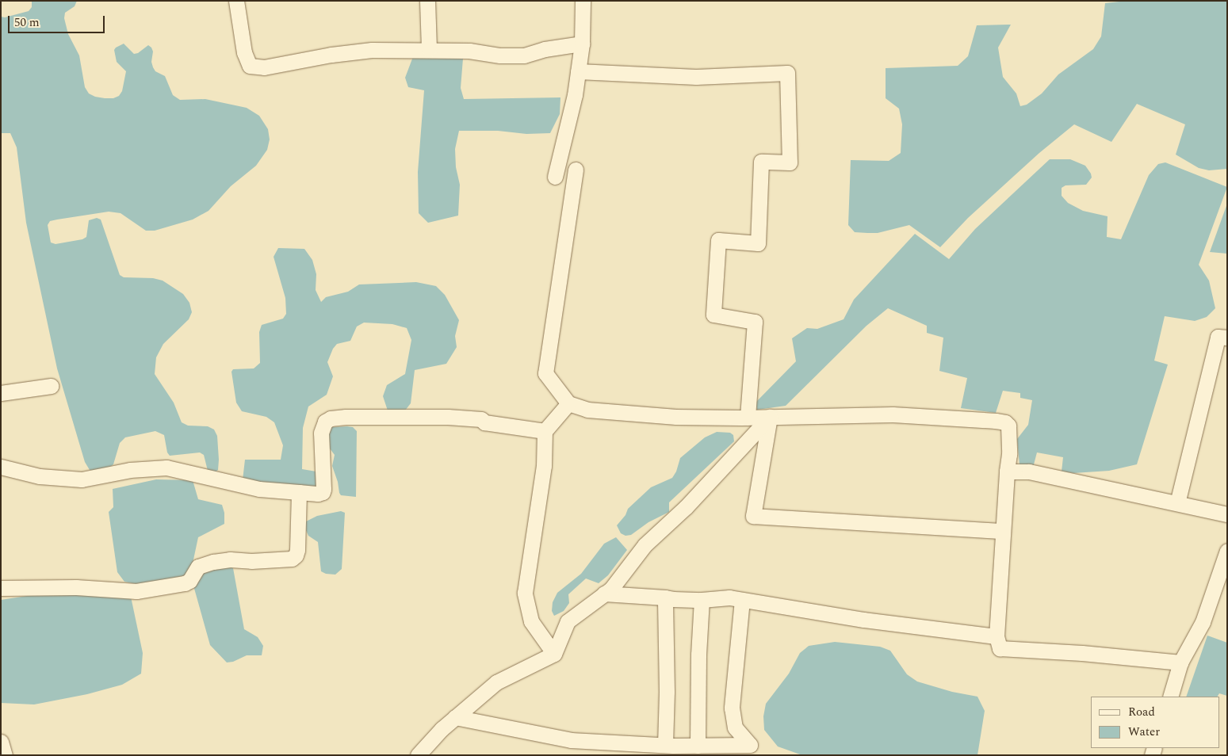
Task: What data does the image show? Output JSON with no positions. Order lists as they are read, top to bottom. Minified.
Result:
{"legend":["Road","Water"],"scale_bar":"50 m"}
